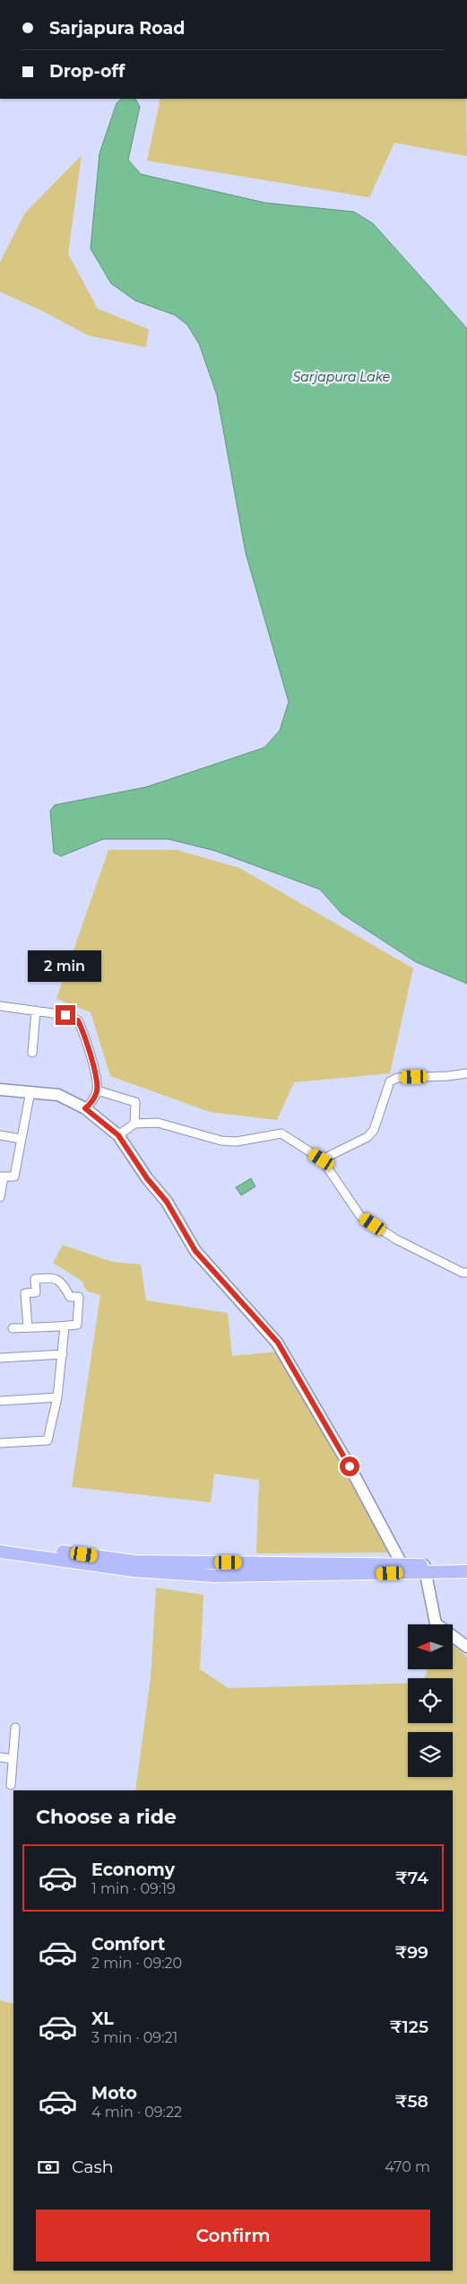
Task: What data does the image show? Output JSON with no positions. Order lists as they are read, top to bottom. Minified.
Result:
{"water":["Sarjapura Lake"],"north":"left","page":{"banner":["Sarjapura Road","Drop-off"],"bubble":"2 min","heading":"Choose a ride","list":[{"name":"Economy","note":"1 min · 09:19","value":"₹74"},{"name":"Comfort","note":"2 min · 09:20","value":"₹99"},{"name":"XL","note":"3 min · 09:21","value":"₹125"},{"name":"Moto","note":"4 min · 09:22","value":"₹58"}],"pay":["Cash","470 m"],"buttons":"Confirm"}}
